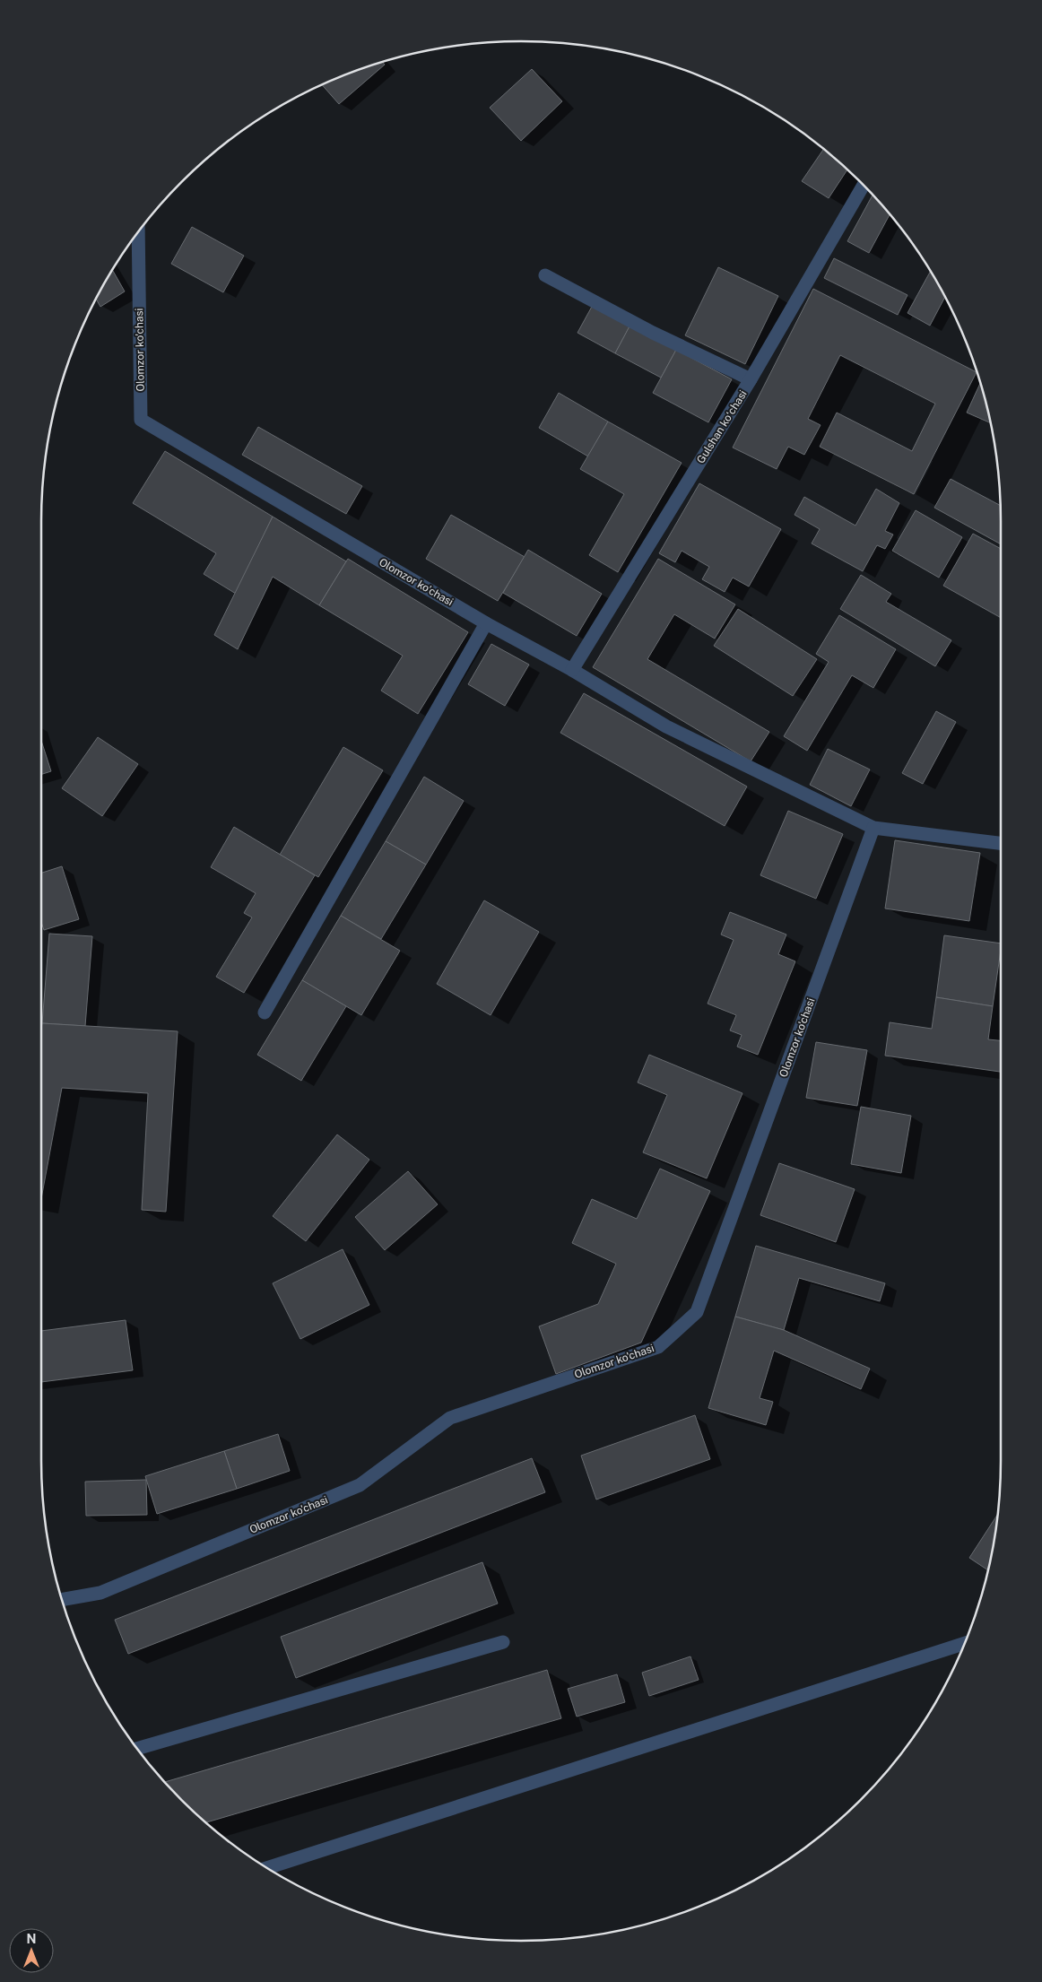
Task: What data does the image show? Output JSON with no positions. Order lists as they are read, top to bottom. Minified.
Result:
{"streets":{"street":["Olomzor ko'chasi","Gulshan koʻchasi"]},"crossings":[["Olomzor ko'chasi","Gulshan koʻchasi"]],"north":"top"}
